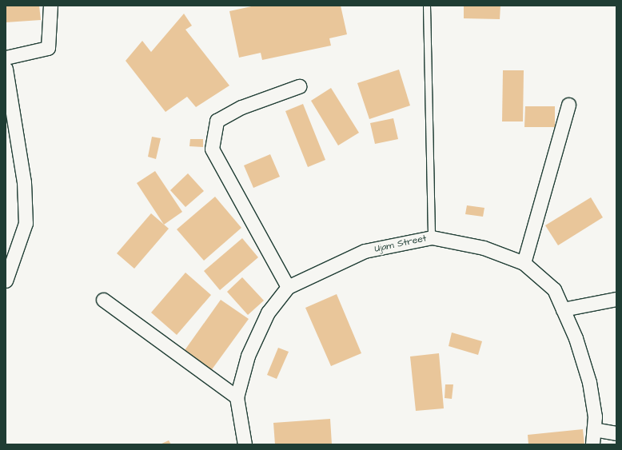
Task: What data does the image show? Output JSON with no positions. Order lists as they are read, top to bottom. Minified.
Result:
{"streets":{"street":["Ujam Street"]}}
